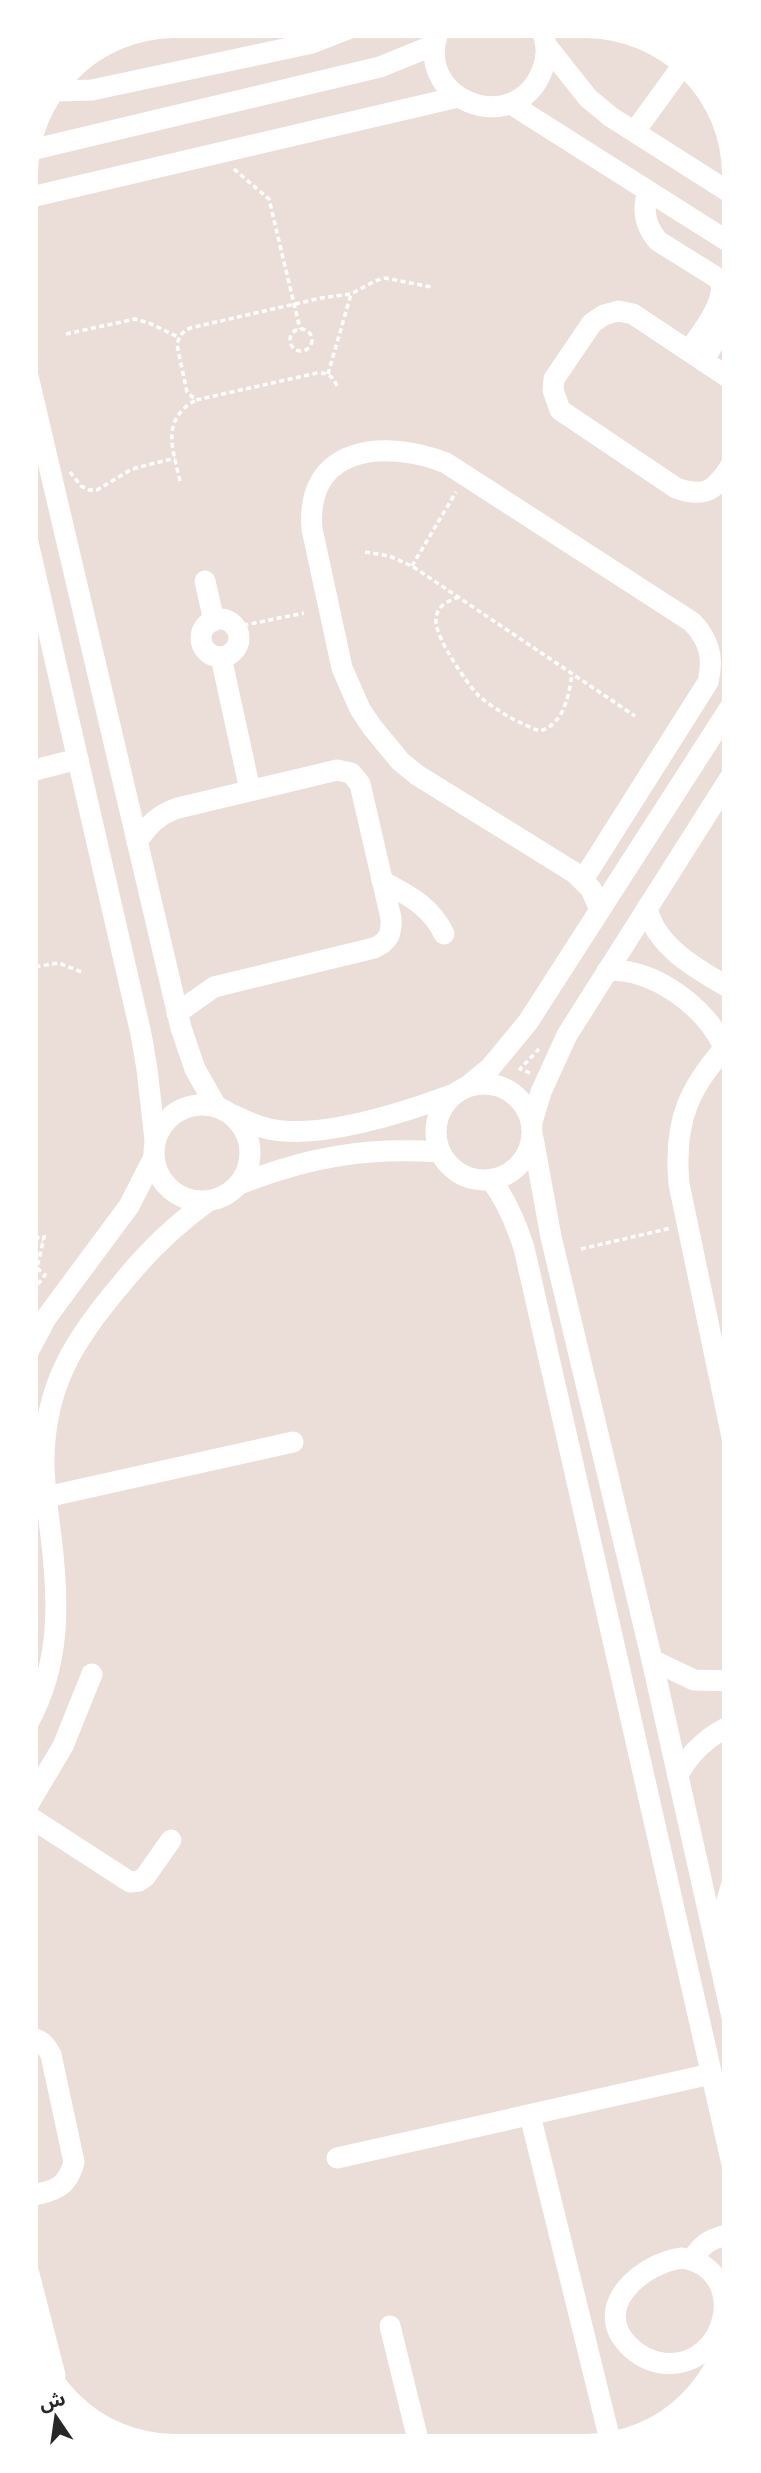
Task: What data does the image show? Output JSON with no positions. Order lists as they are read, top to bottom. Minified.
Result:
{"north":"top"}
